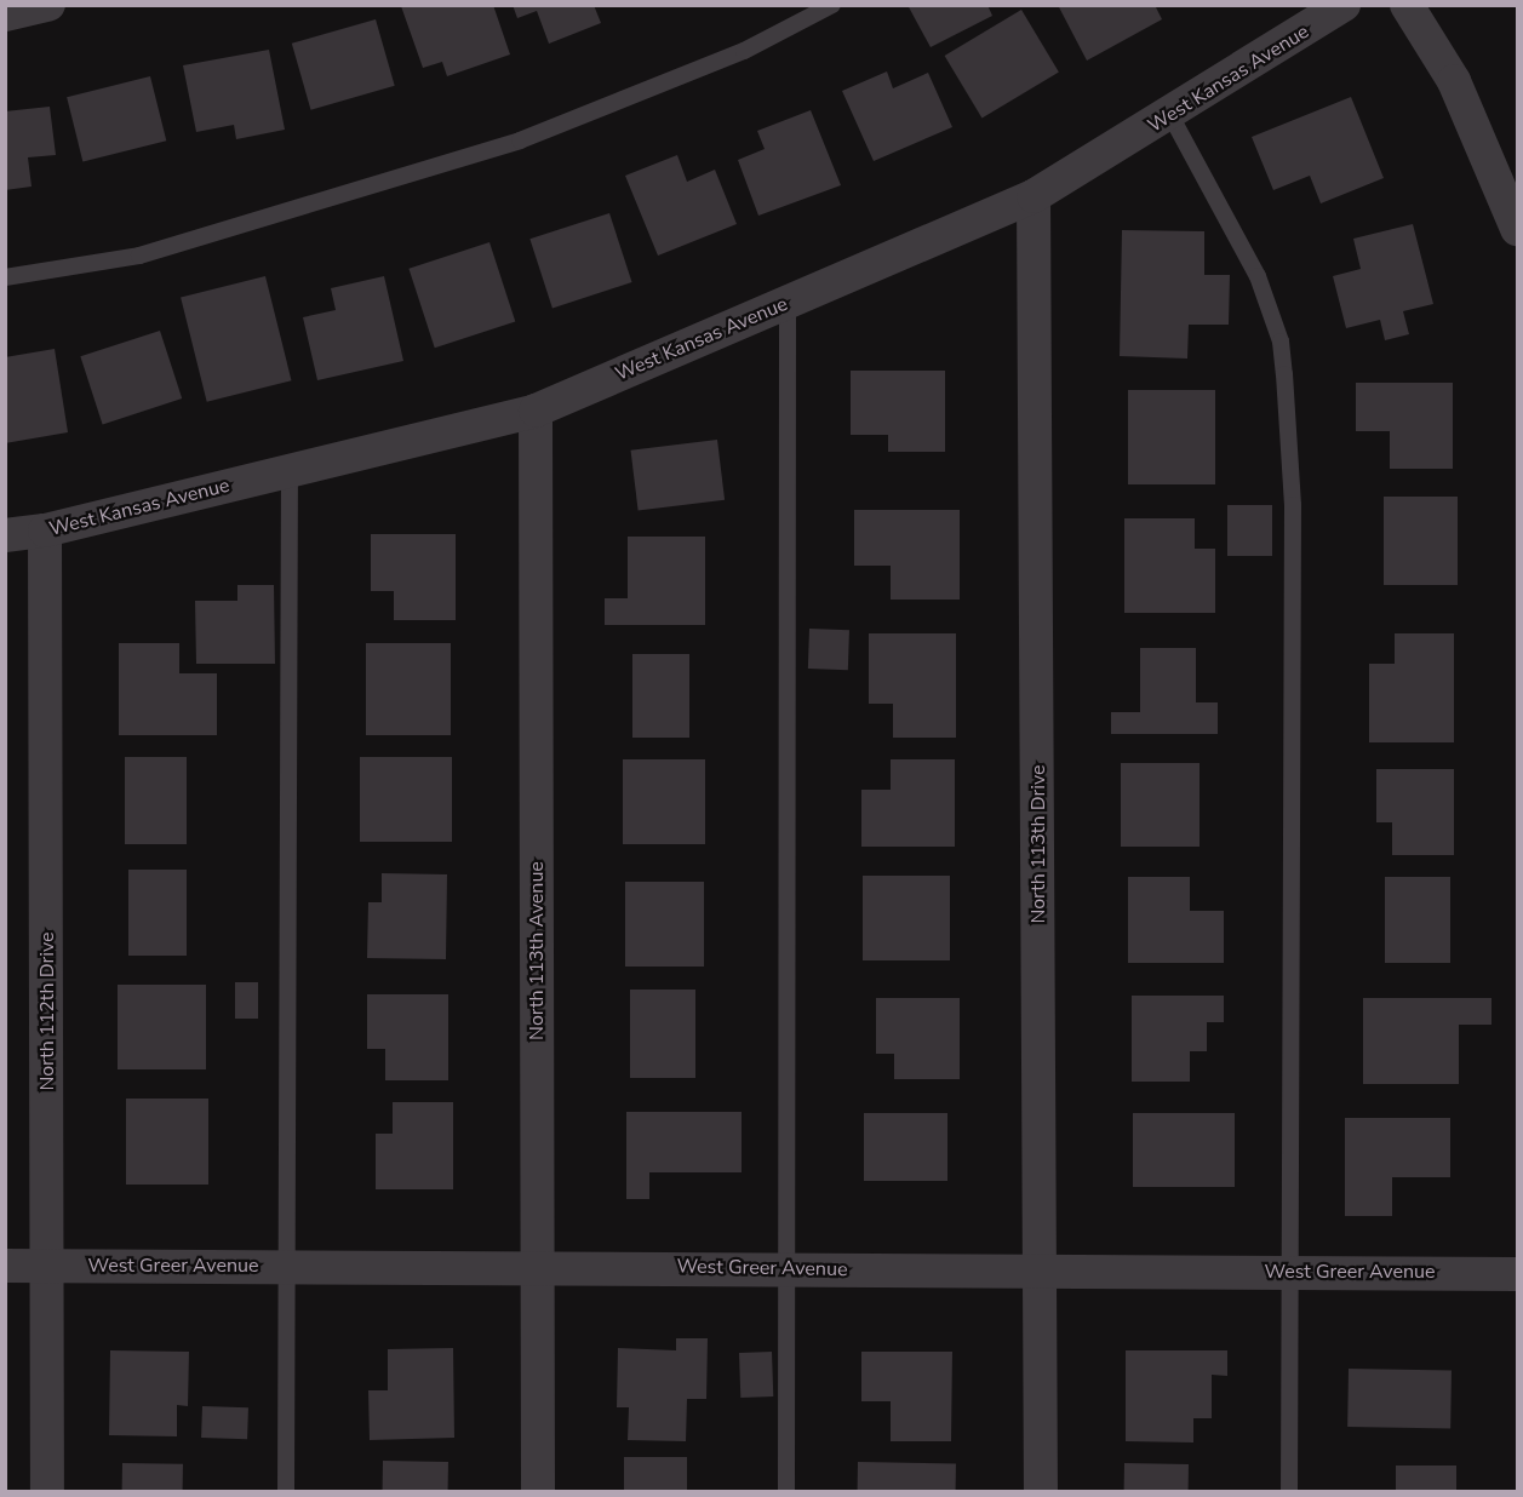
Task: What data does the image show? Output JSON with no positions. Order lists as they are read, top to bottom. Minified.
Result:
{"streets":{"street":["West Kansas Avenue","North 113th Drive","North 113th Avenue","North 112th Drive","West Greer Avenue"]},"crossings":[["West Kansas Avenue","North 113th Drive"],["West Kansas Avenue","North 113th Avenue"],["West Kansas Avenue","North 112th Drive"],["North 113th Drive","West Greer Avenue"],["North 113th Avenue","West Greer Avenue"],["North 112th Drive","West Greer Avenue"]]}
